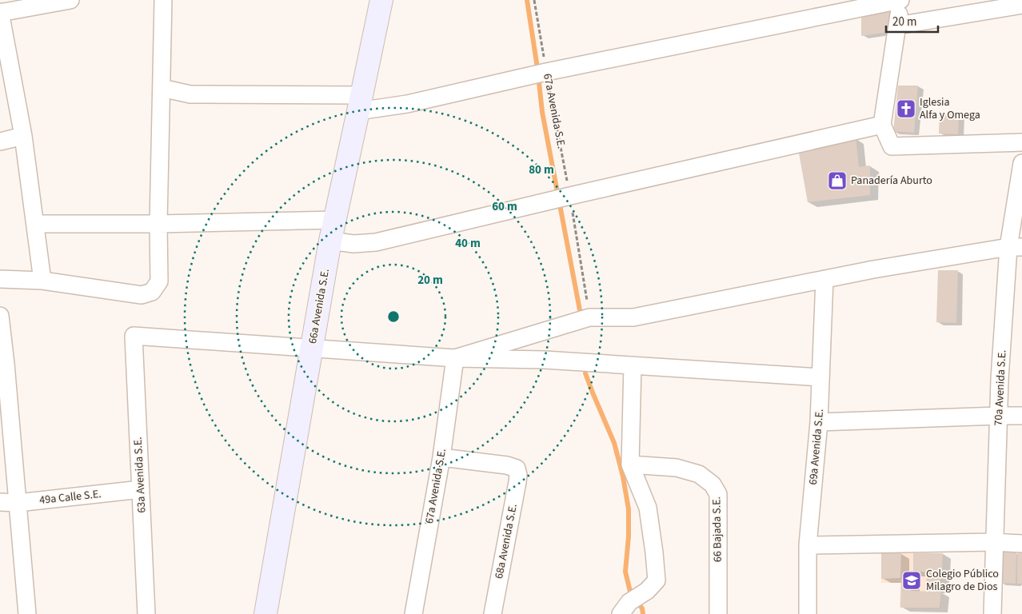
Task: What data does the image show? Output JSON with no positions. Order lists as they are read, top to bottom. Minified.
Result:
{"streets":{"street":["67a Avenida S.E.","66a Avenida S.E.","70a Avenida S.E.","69a Avenida S.E.","63a Avenida S.E.","49a Calle S.E.","66 Bajada S.E.","68a Avenida S.E."]},"crossings":[["67a Avenida S.E.","68a Avenida S.E."],["66a Avenida S.E.","63a Avenida S.E."],["63a Avenida S.E.","49a Calle S.E."]],"places":{"church":["Iglesia Alfa y Omega"],"shop":["Panadería Aburto"],"school or university":["Colegio Público Milagro de Dios"]},"scale_bar":"20 m","rings":["80 m","60 m","40 m","20 m"]}
